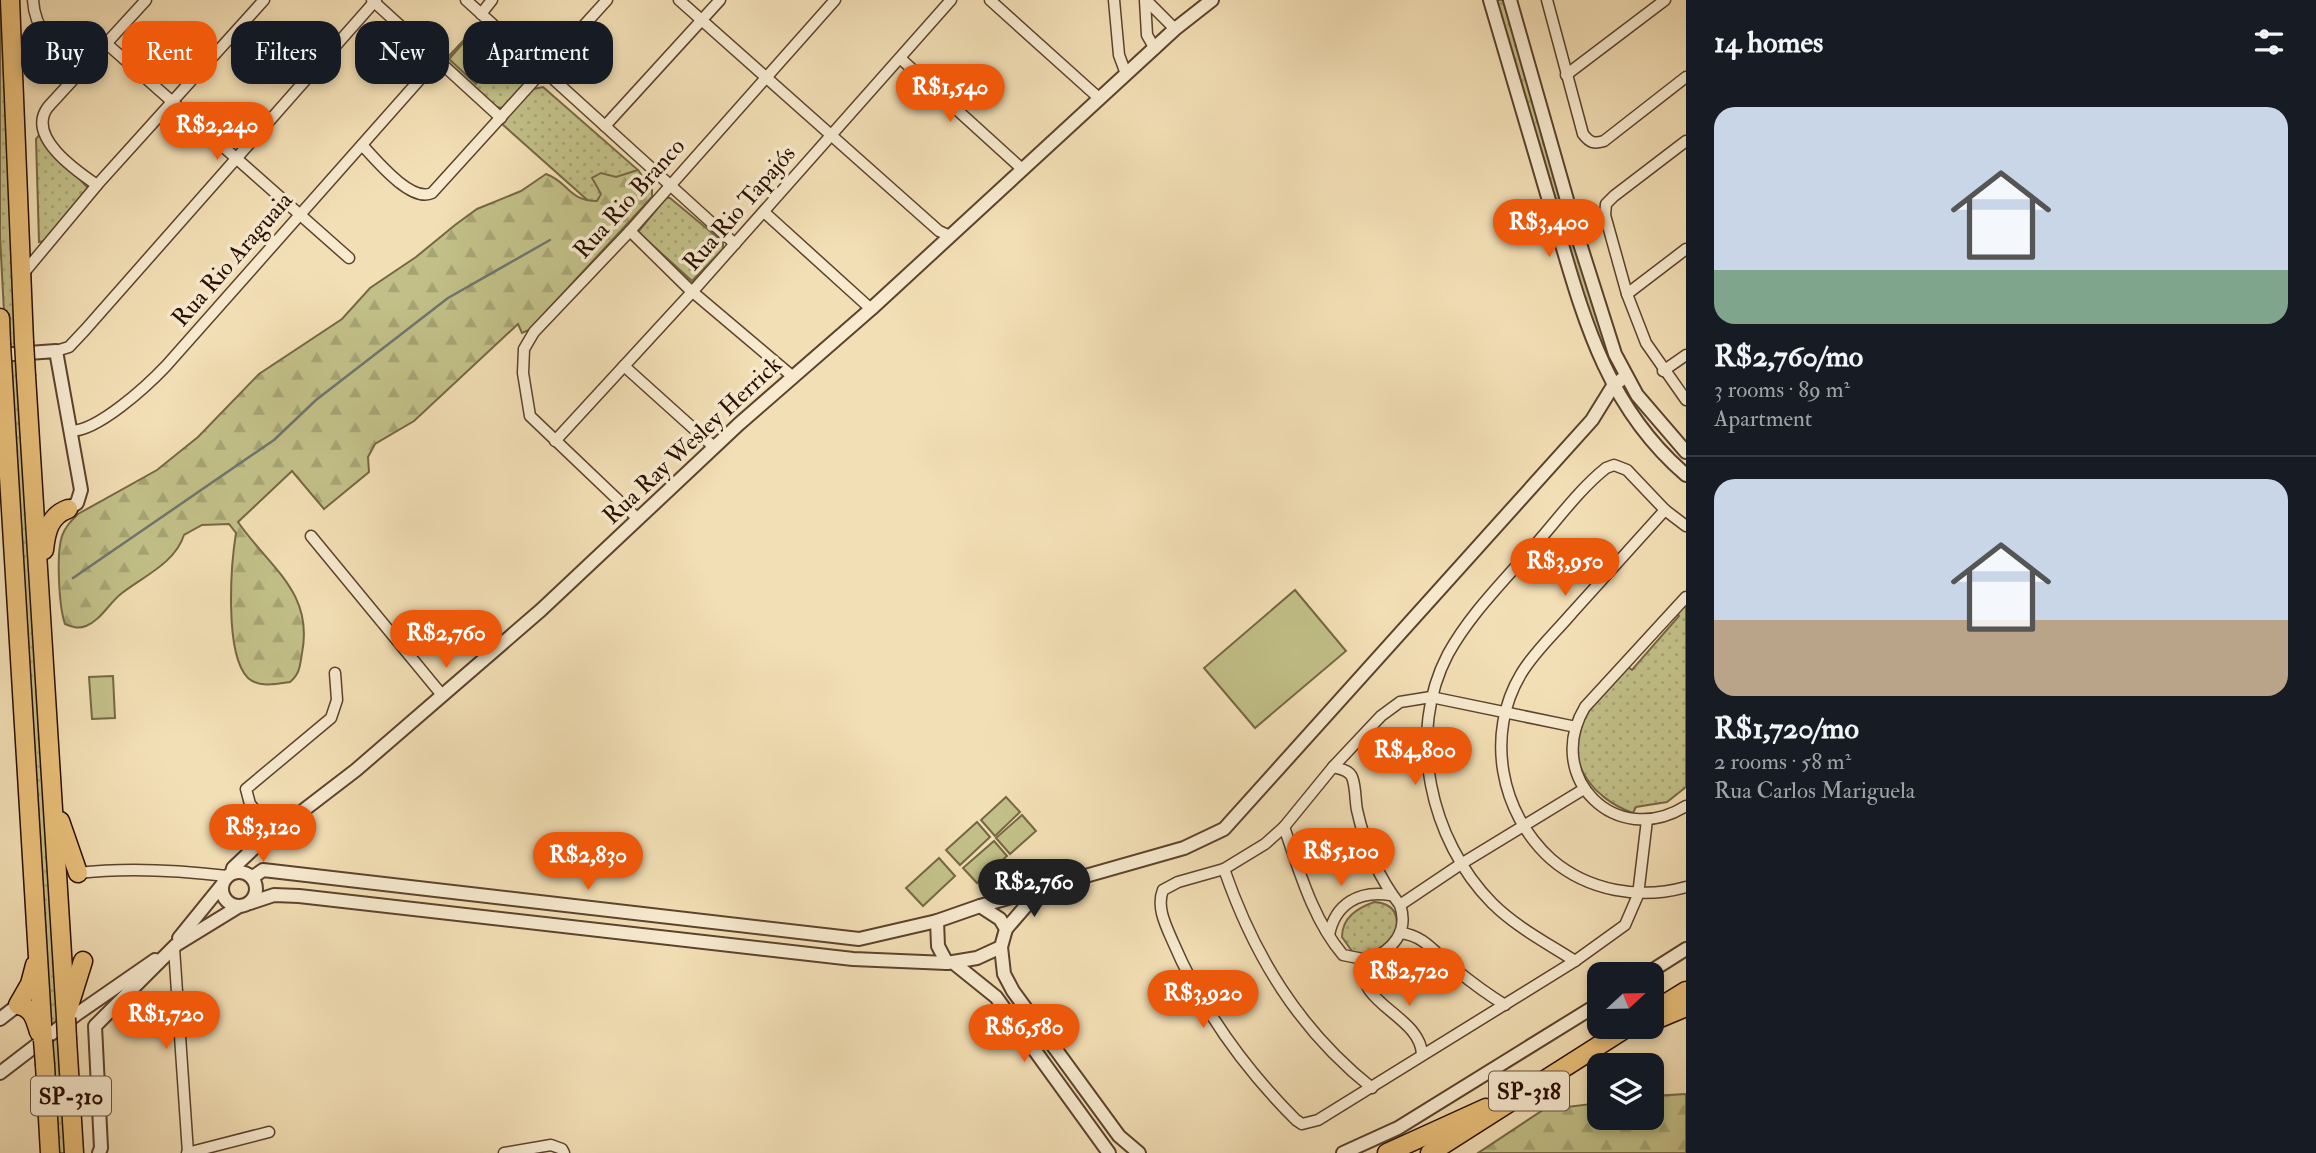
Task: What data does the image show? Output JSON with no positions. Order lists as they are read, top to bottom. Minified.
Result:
{"streets":{"highway":["SP-318","SP-310"],"street":["Rua Rio Branco","Rua Rio Tapajós","Rua Rio Araguaia","Rua Ray Wesley Herrick"]},"crossings":[["Rua Rio Branco","Rua Rio Tapajós"],["Rua Rio Branco","Rua Ray Wesley Herrick"]],"north":"right","page":{"heading":"14 homes","chip":["Buy","Rent","Filters","New","Apartment"],"price":["R$1,540","R$2,240","R$3,400","R$3,950","R$2,760","R$4,800","R$3,120","R$5,100","R$2,830","R$2,760","R$2,720","R$3,920","R$1,720","R$6,580"],"list":[{"name":"R$2,760/mo","note":"3 rooms · 89 m² · Apartment"},{"name":"R$1,720/mo","note":"2 rooms · 58 m² · Rua Carlos Mariguela"}]}}
